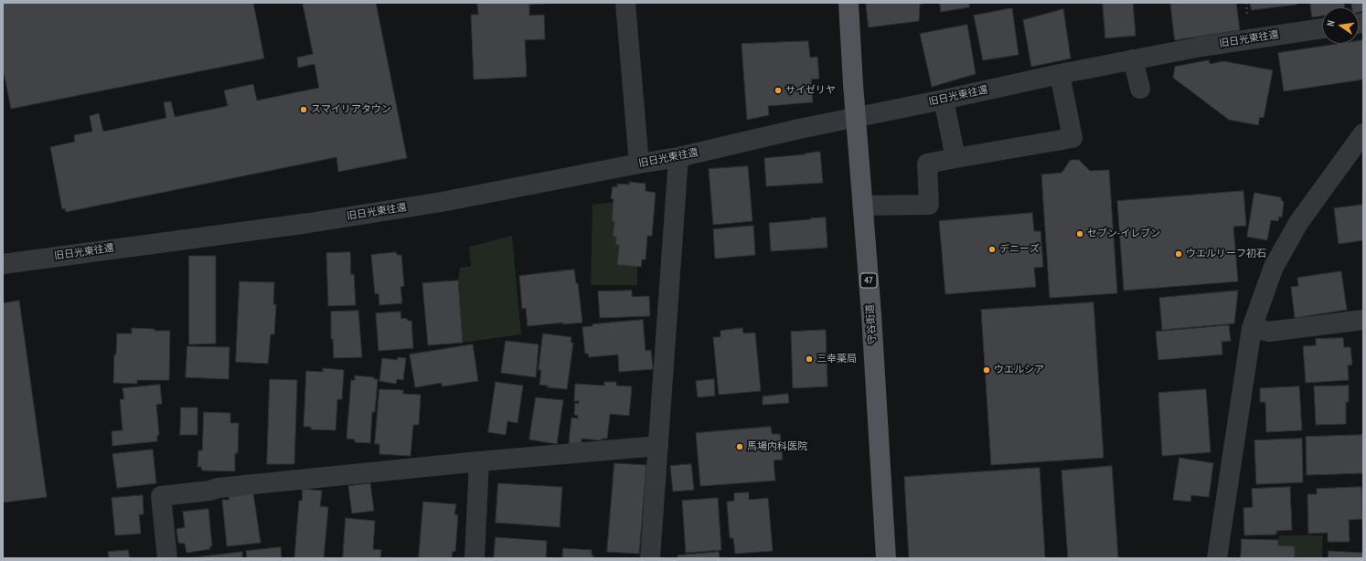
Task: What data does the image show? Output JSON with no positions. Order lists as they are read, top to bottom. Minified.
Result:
{"streets":{"main road":["47","守谷街道"],"street":["旧日光東往還"]},"crossings":[["旧日光東往還","守谷街道"]],"places":["サイゼリヤ","スマイリアタウン","セブン-イレブン","デニーズ","ウエルリーフ初石","三幸薬局","ウエルシア","馬場内科医院"],"north":"left"}
